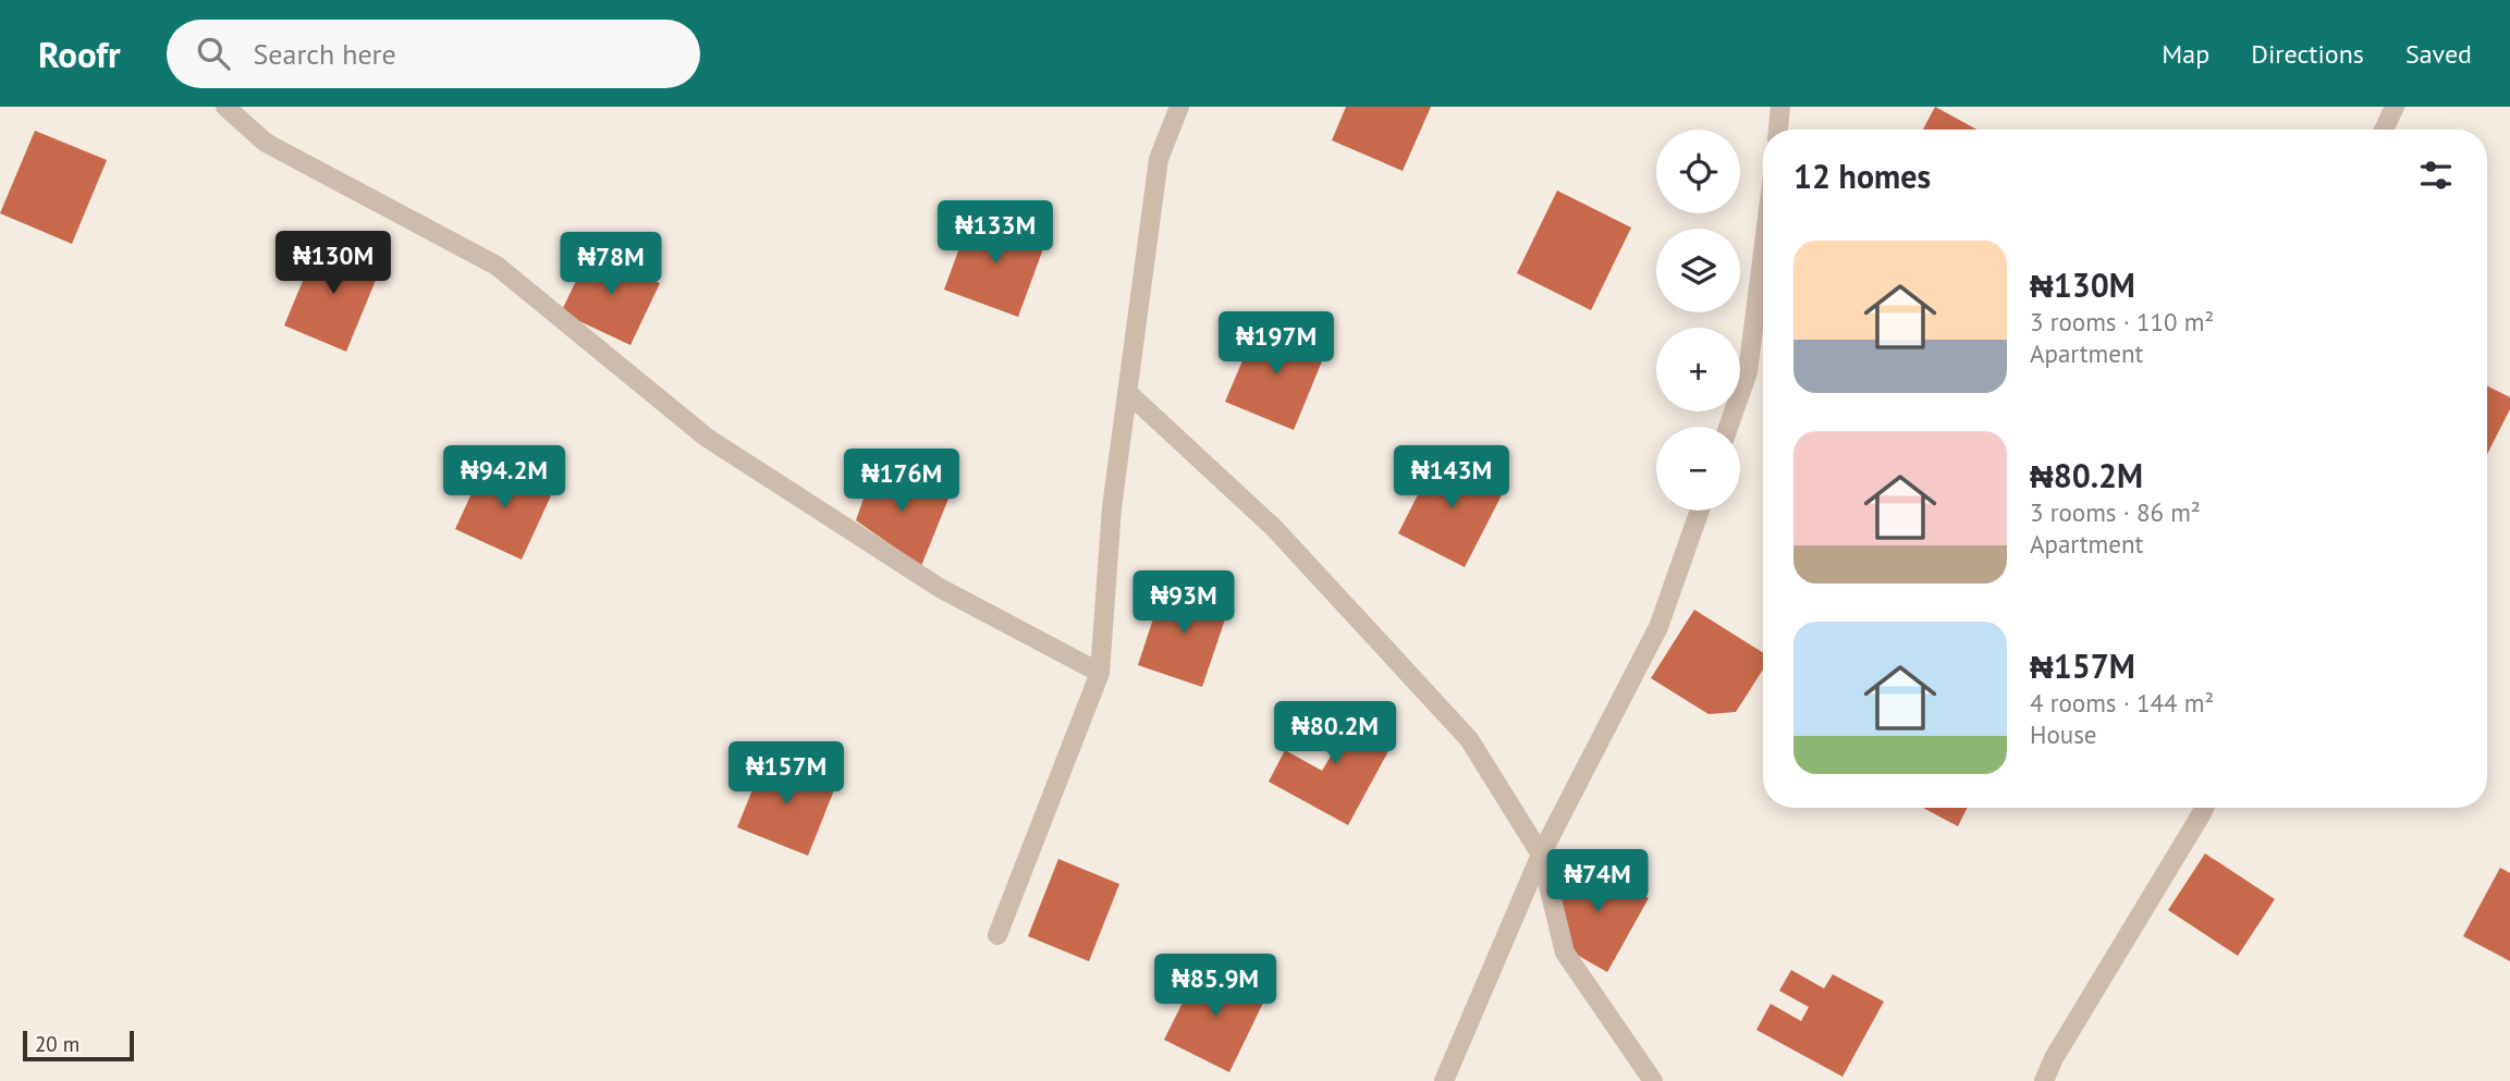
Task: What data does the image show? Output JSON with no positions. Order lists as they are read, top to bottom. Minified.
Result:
{"scale_bar":"20 m","page":{"header":"Roofr","search":"Search here","nav":["Map","Directions","Saved"],"map_buttons":["+","−"],"heading":"12 homes","price":["₦133M","₦130M","₦78M","₦197M","₦94.2M","₦143M","₦176M","₦93M","₦80.2M","₦157M","₦74M","₦85.9M"],"list":[{"name":"₦130M","note":"3 rooms · 110 m² · Apartment"},{"name":"₦80.2M","note":"3 rooms · 86 m² · Apartment"},{"name":"₦157M","note":"4 rooms · 144 m² · House"}],"scale":"20 m"}}
